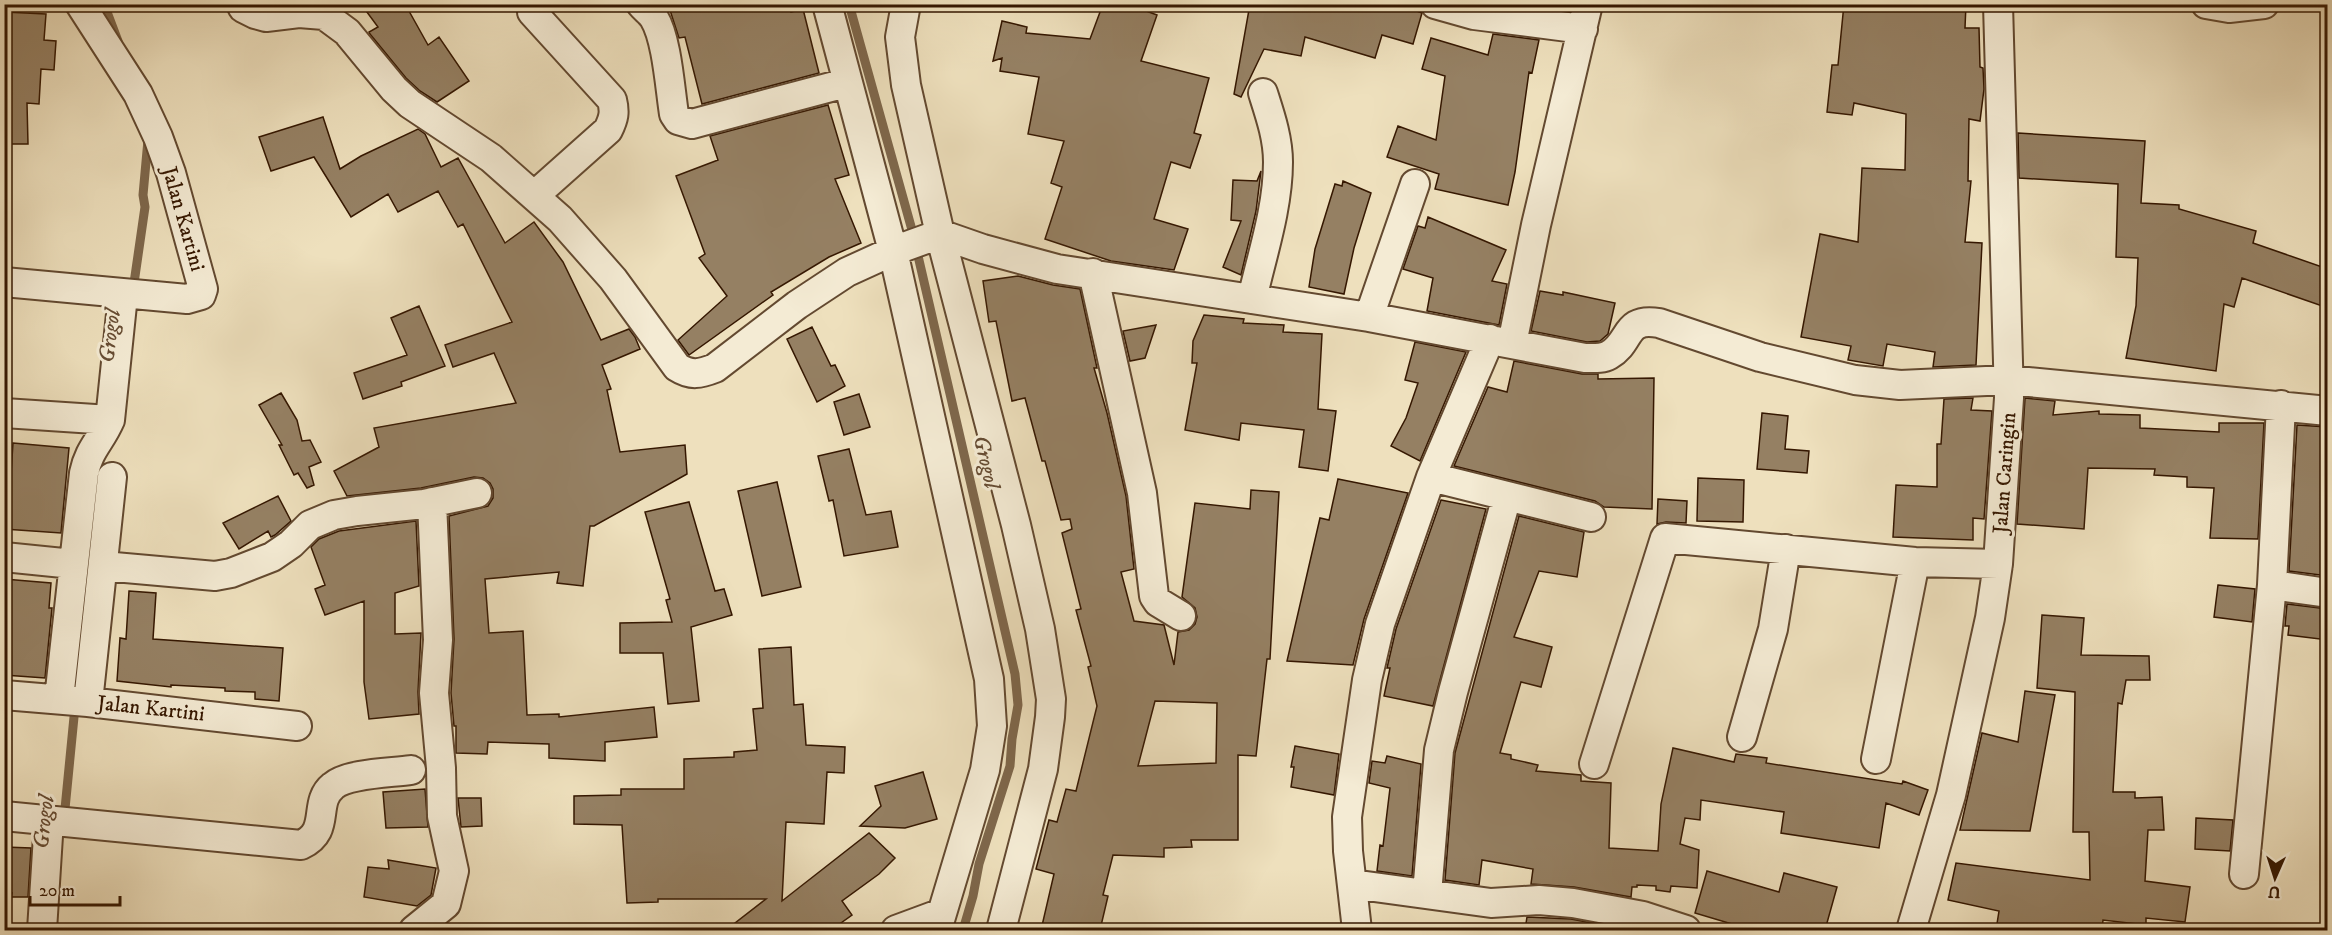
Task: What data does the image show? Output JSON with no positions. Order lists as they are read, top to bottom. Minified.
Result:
{"streets":{"street":["Jalan Kartini","Jalan Caringin"]},"water":["Grogol"],"scale_bar":"20 m","north":"bottom"}
